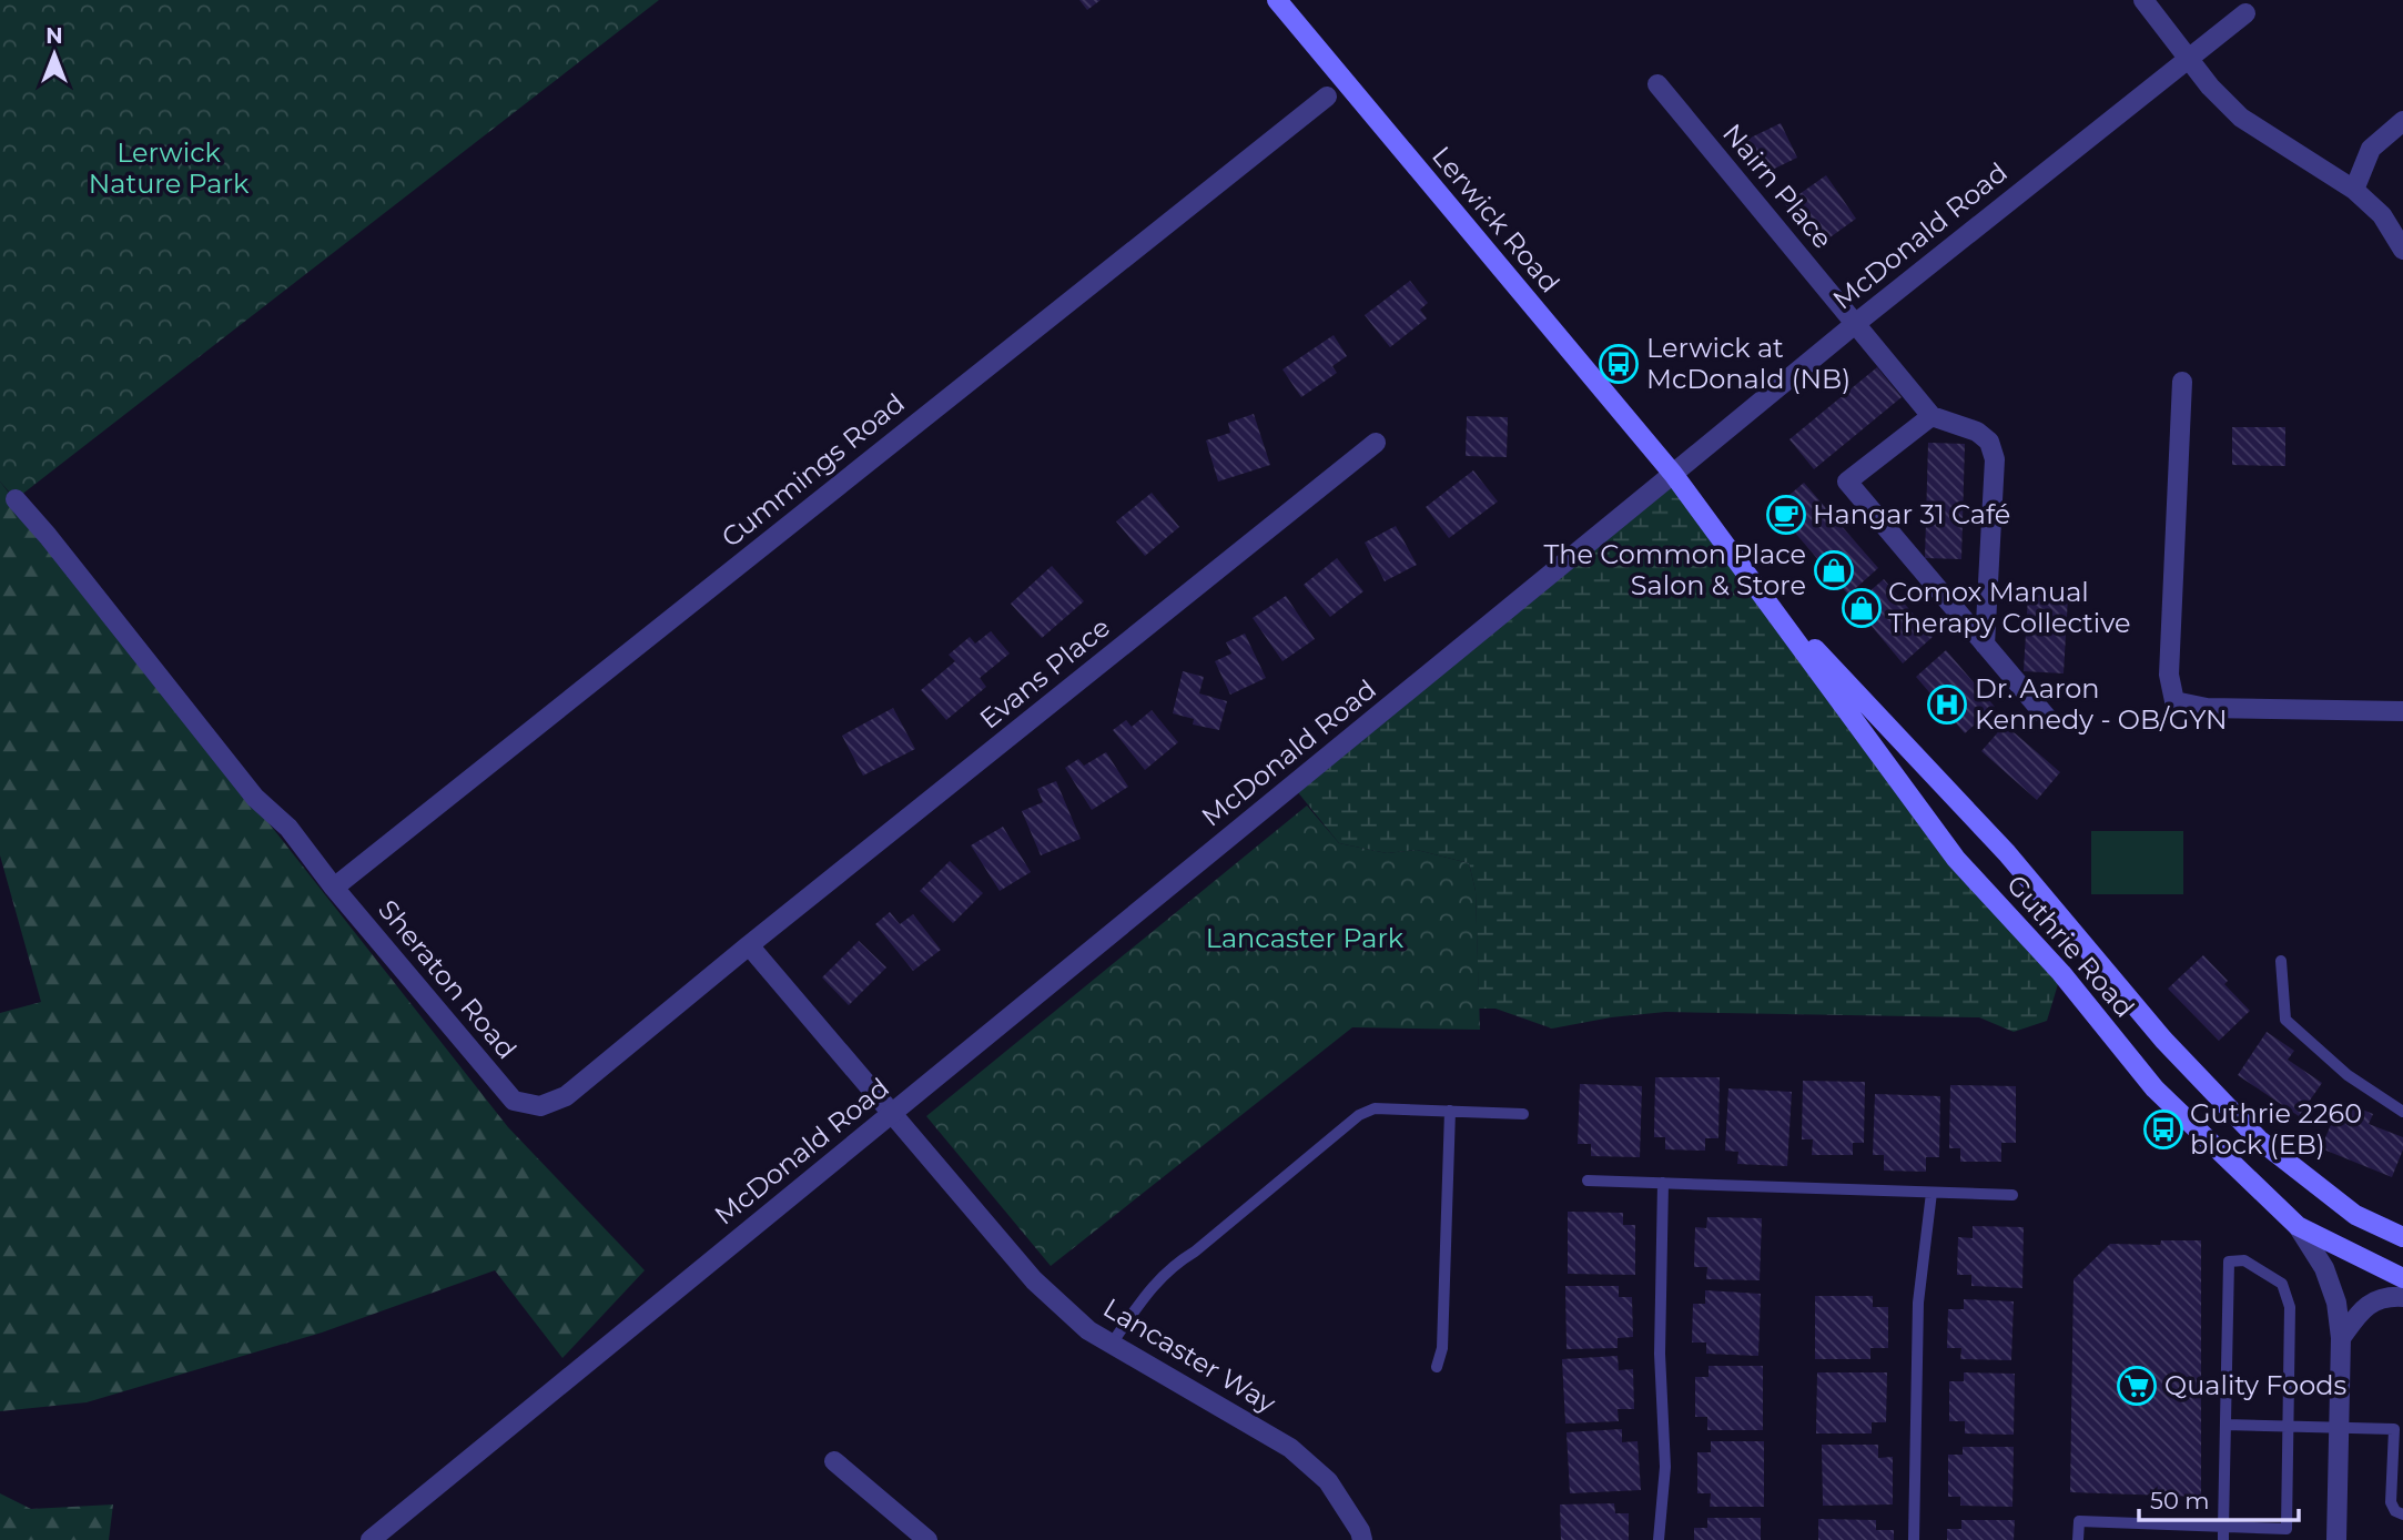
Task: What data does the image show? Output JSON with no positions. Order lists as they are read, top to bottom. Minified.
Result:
{"streets":{"main road":["Lerwick Road","Guthrie Road"],"street":["Nairn Place","McDonald Road","Cummings Road","Evans Place","Sheraton Road","Lancaster Way"]},"crossings":[["Nairn Place","McDonald Road"],["Lerwick Road","McDonald Road"],["Lerwick Road","Guthrie Road"],["McDonald Road","Guthrie Road"],["McDonald Road","Lancaster Way"],["Cummings Road","Sheraton Road"],["Evans Place","Sheraton Road"]],"parks":["Lerwick Nature Park","Lancaster Park"],"places":{"bus stop":["Lerwick at McDonald (NB)","Guthrie 2260 block (EB)"],"cafe":["Hangar 31 Café"],"shop":["The Common Place Salon & Store","Comox Manual Therapy Collective"],"hospital":["Dr. Aaron Kennedy - OB/GYN"],"supermarket":["Quality Foods"]},"scale_bar":"50 m","north":"top"}
